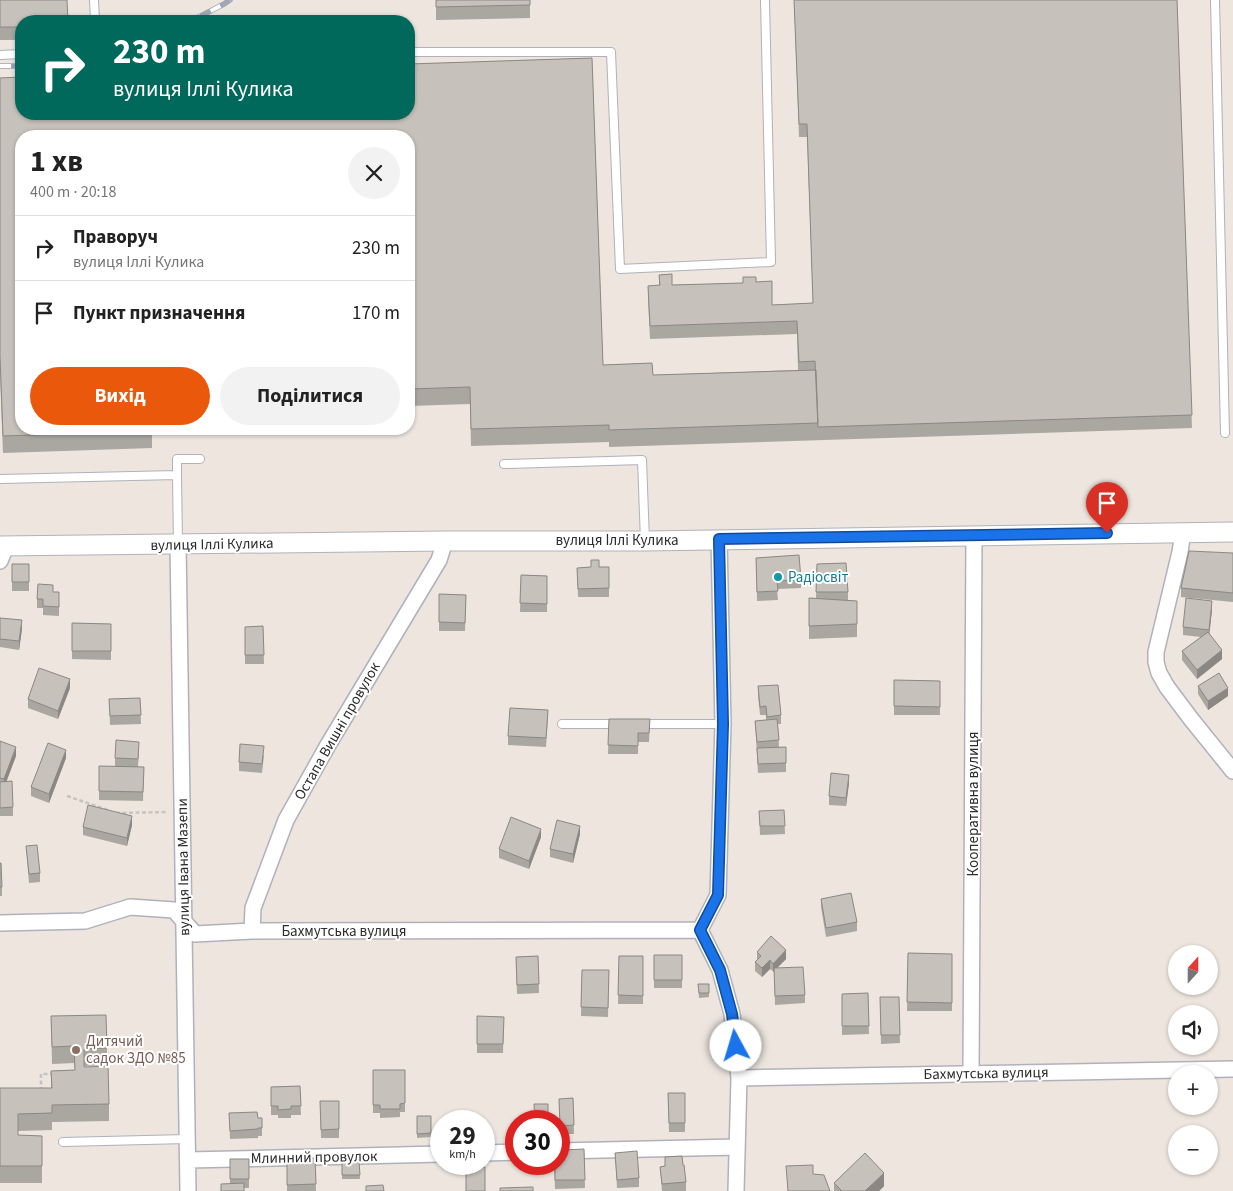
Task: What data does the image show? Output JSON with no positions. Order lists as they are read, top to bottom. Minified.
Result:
{"streets":{"street":["вулиця Іллі Кулика","Остапа Вишні провулок","Кооперативна вулиця","вулиця Івана Мазепи","Бахмутська вулиця","Млинний провулок"]},"crossings":[["вулиця Іллі Кулика","Остапа Вишні провулок"],["вулиця Іллі Кулика","Кооперативна вулиця"],["вулиця Іллі Кулика","вулиця Івана Мазепи"],["Остапа Вишні провулок","Бахмутська вулиця"],["Кооперативна вулиця","Бахмутська вулиця"],["вулиця Івана Мазепи","Бахмутська вулиця"],["вулиця Івана Мазепи","Млинний провулок"]],"places":["Радіосвіт","Дитячий садок ЗДО №85"],"north":"top","page":{"turn":["230 m","вулиця Іллі Кулика"],"heading":["1 хв","400 m · 20:18"],"list":[{"name":"Праворуч","note":"вулиця Іллі Кулика","value":"230 m"},{"name":"Пункт призначення","value":"170 m"}],"buttons":["Вихід","Поділитися"],"map_buttons":["+","−"],"speed":"29 km/h","limit":"30"}}
